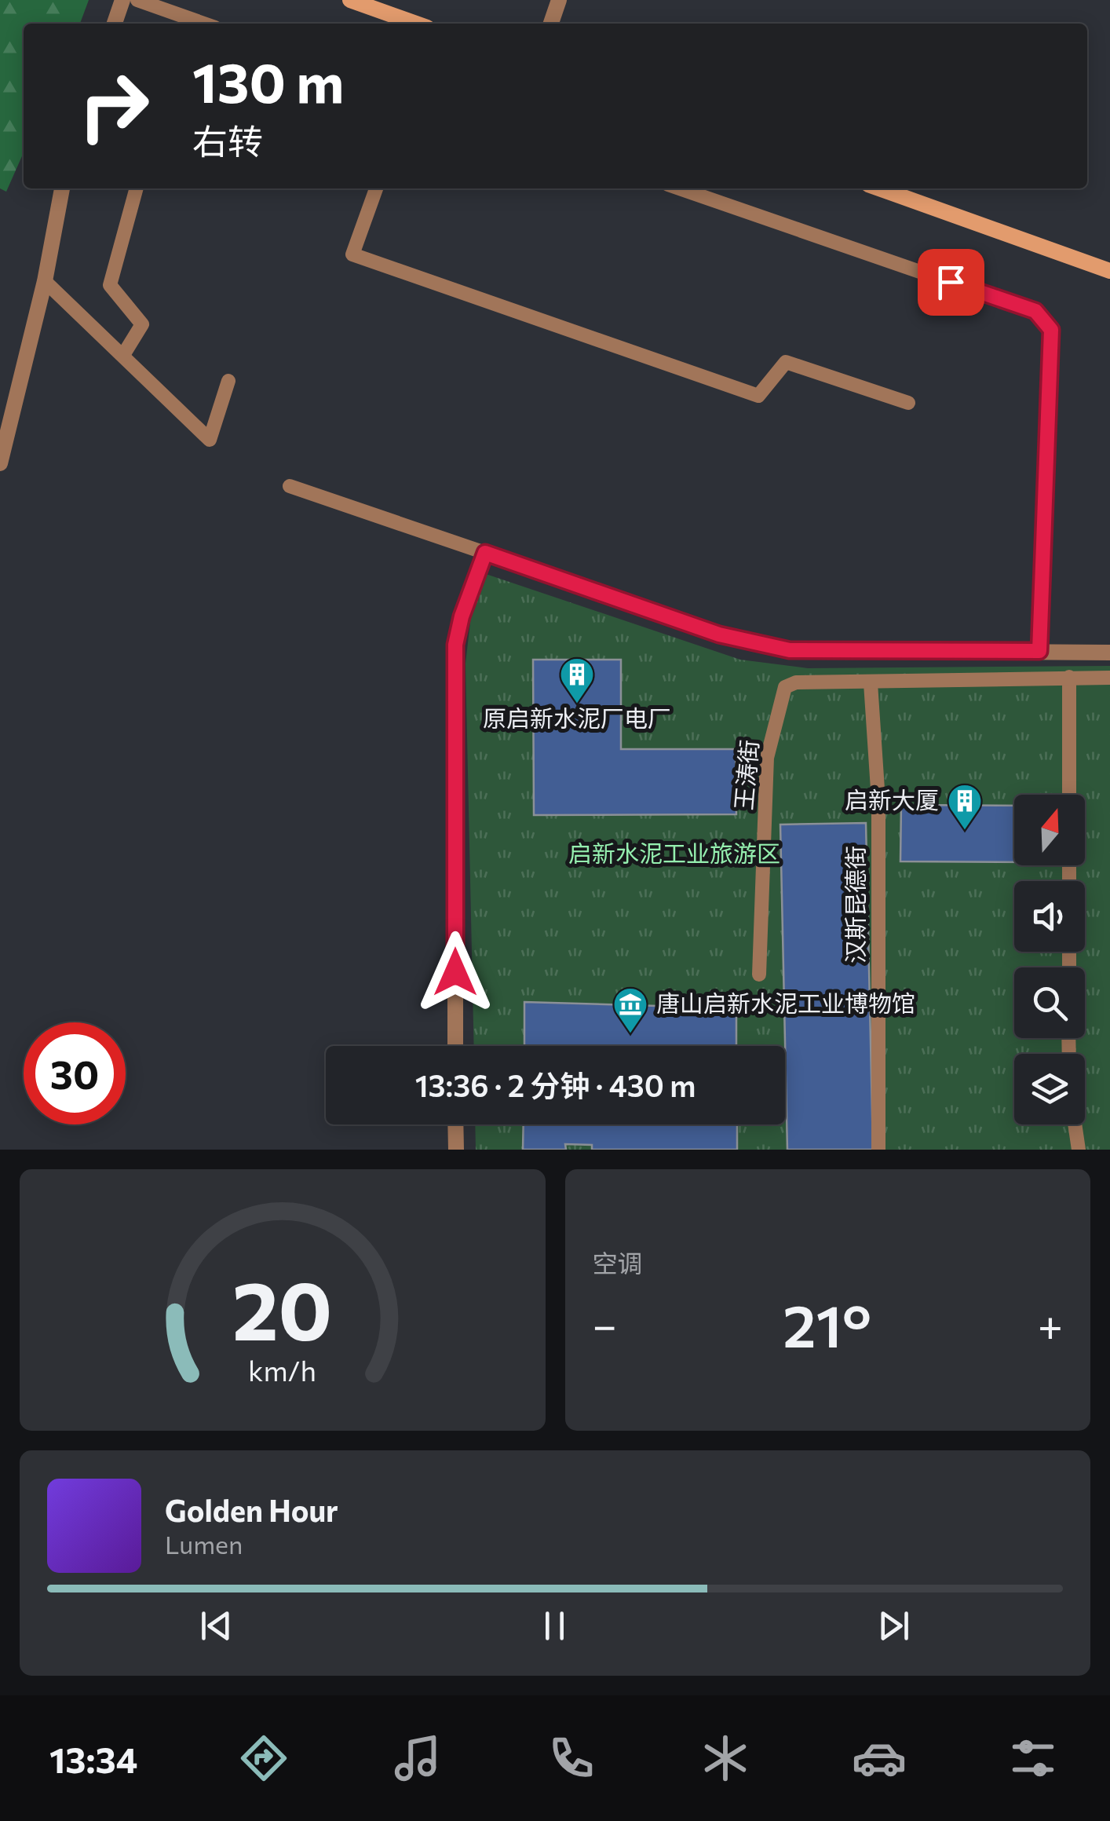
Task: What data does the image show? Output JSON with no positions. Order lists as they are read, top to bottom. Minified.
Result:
{"streets":{"lane":["王涛街","汉斯昆德街"]},"crossings":[["王涛街","汉斯昆德街"]],"parks":["启新水泥工业旅游区"],"places":{"building":["原启新水泥厂电厂","启新大厦"],"museum":["唐山启新水泥工业博物馆"]},"north":"top","page":{"turn":["130 m","右转"],"limit":"30","trip":"13:36 · 2 分钟 · 430 m","tile":"空调","heat":["−","21°","+"],"song":["Golden Hour","Lumen"],"tabs":"13:34","gauge":["20","km/h"]}}
